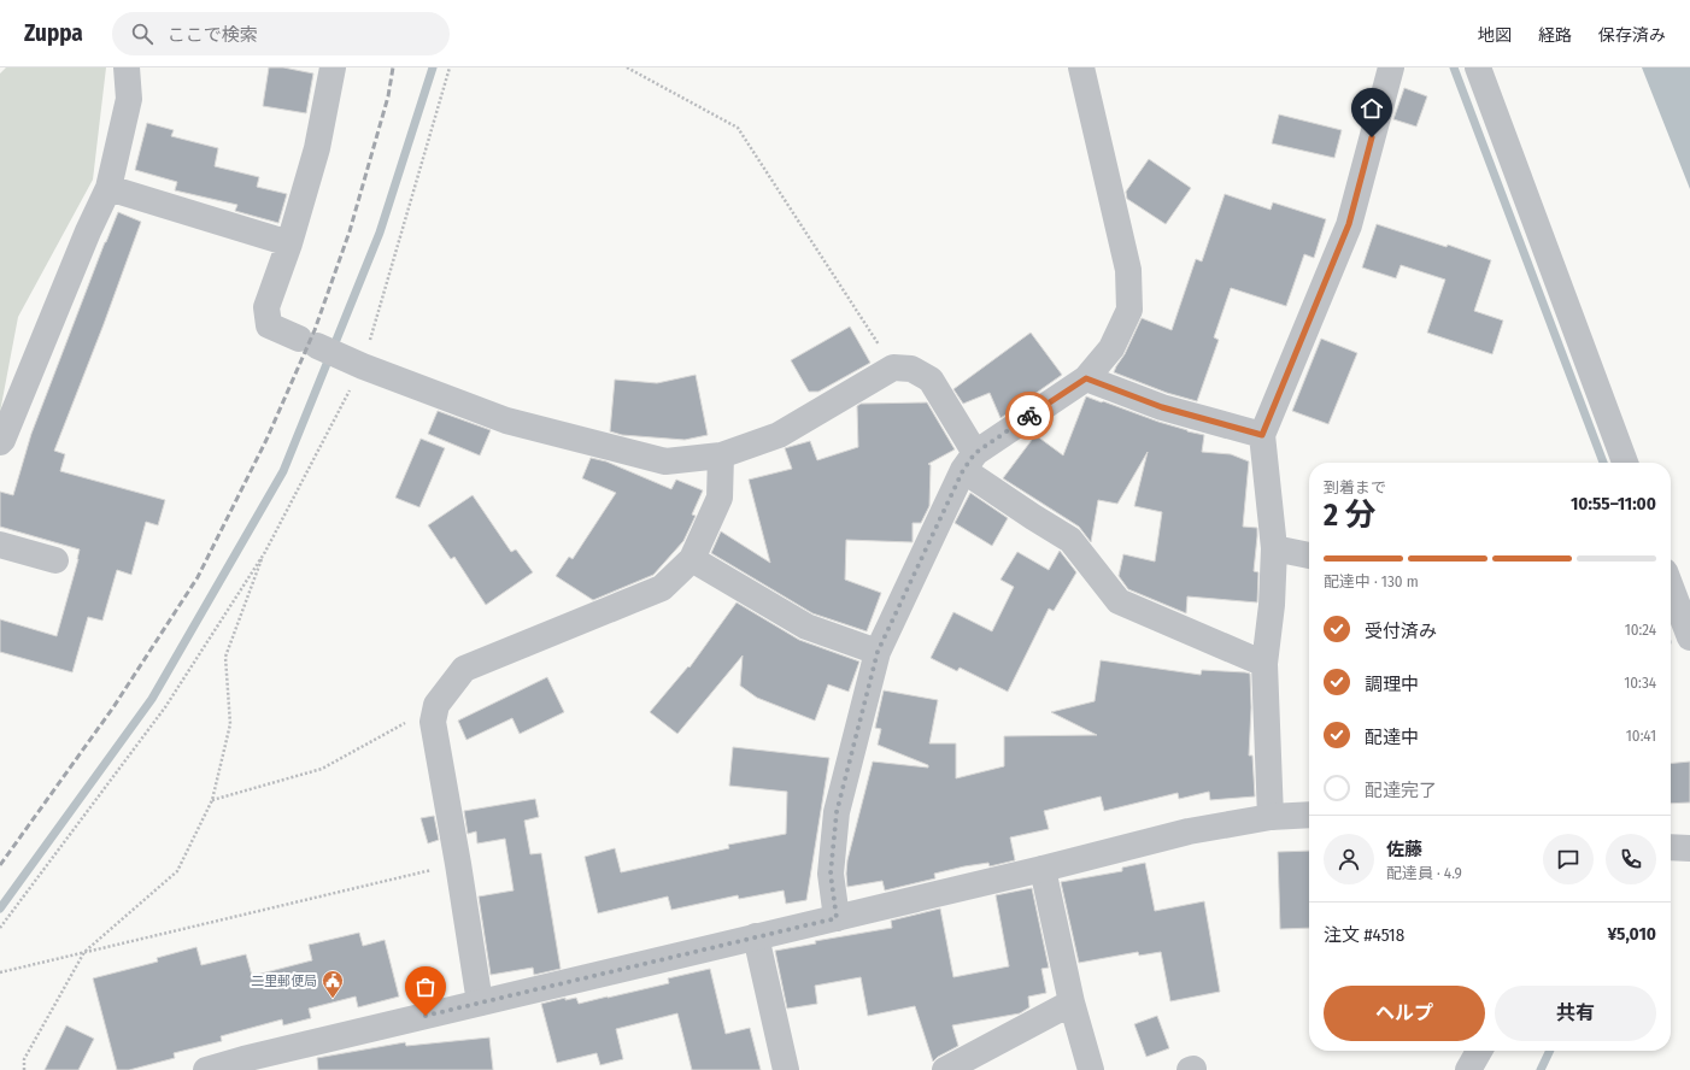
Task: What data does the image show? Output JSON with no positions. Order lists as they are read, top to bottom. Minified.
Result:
{"places":{"public building":["二里郵便局"]},"page":{"header":"Zuppa","search":"ここで検索","nav":["地図","経路","保存済み"],"heading":["2 分","到着まで","10:55–11:00"],"panel":["佐藤","配達員 · 4.9","注文 #4518","¥5,010"],"bar":"配達中 · 130 m","list":[["受付済み","10:24"],["調理中","10:34"],["配達中","10:41"],"配達完了"],"buttons":["ヘルプ","共有"]}}
